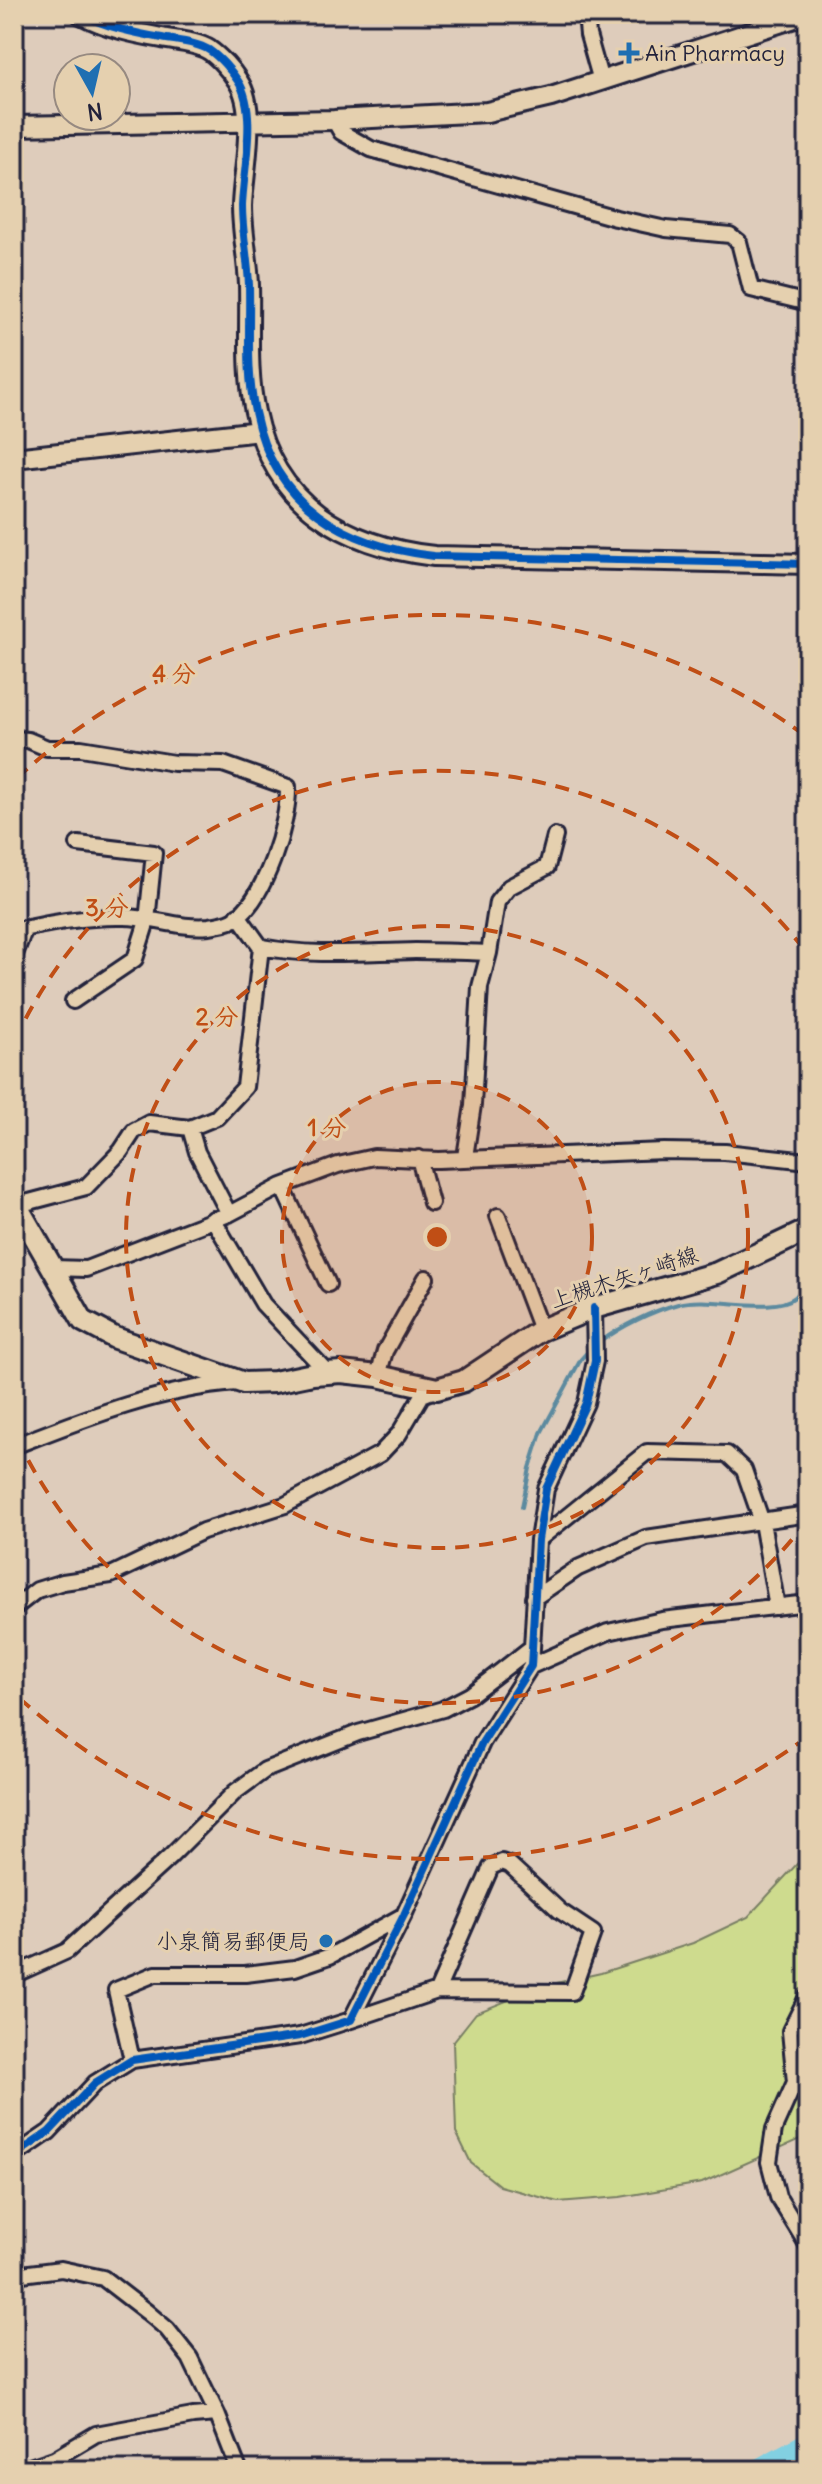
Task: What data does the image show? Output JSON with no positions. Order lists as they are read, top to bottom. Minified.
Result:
{"streets":{"main road":["上槻木矢ヶ崎線"]},"places":{"health":["Ain Pharmacy"],"other":["小泉簡易郵便局"]},"north":"bottom","rings":["4 分","3 分","2 分","1 分"]}
